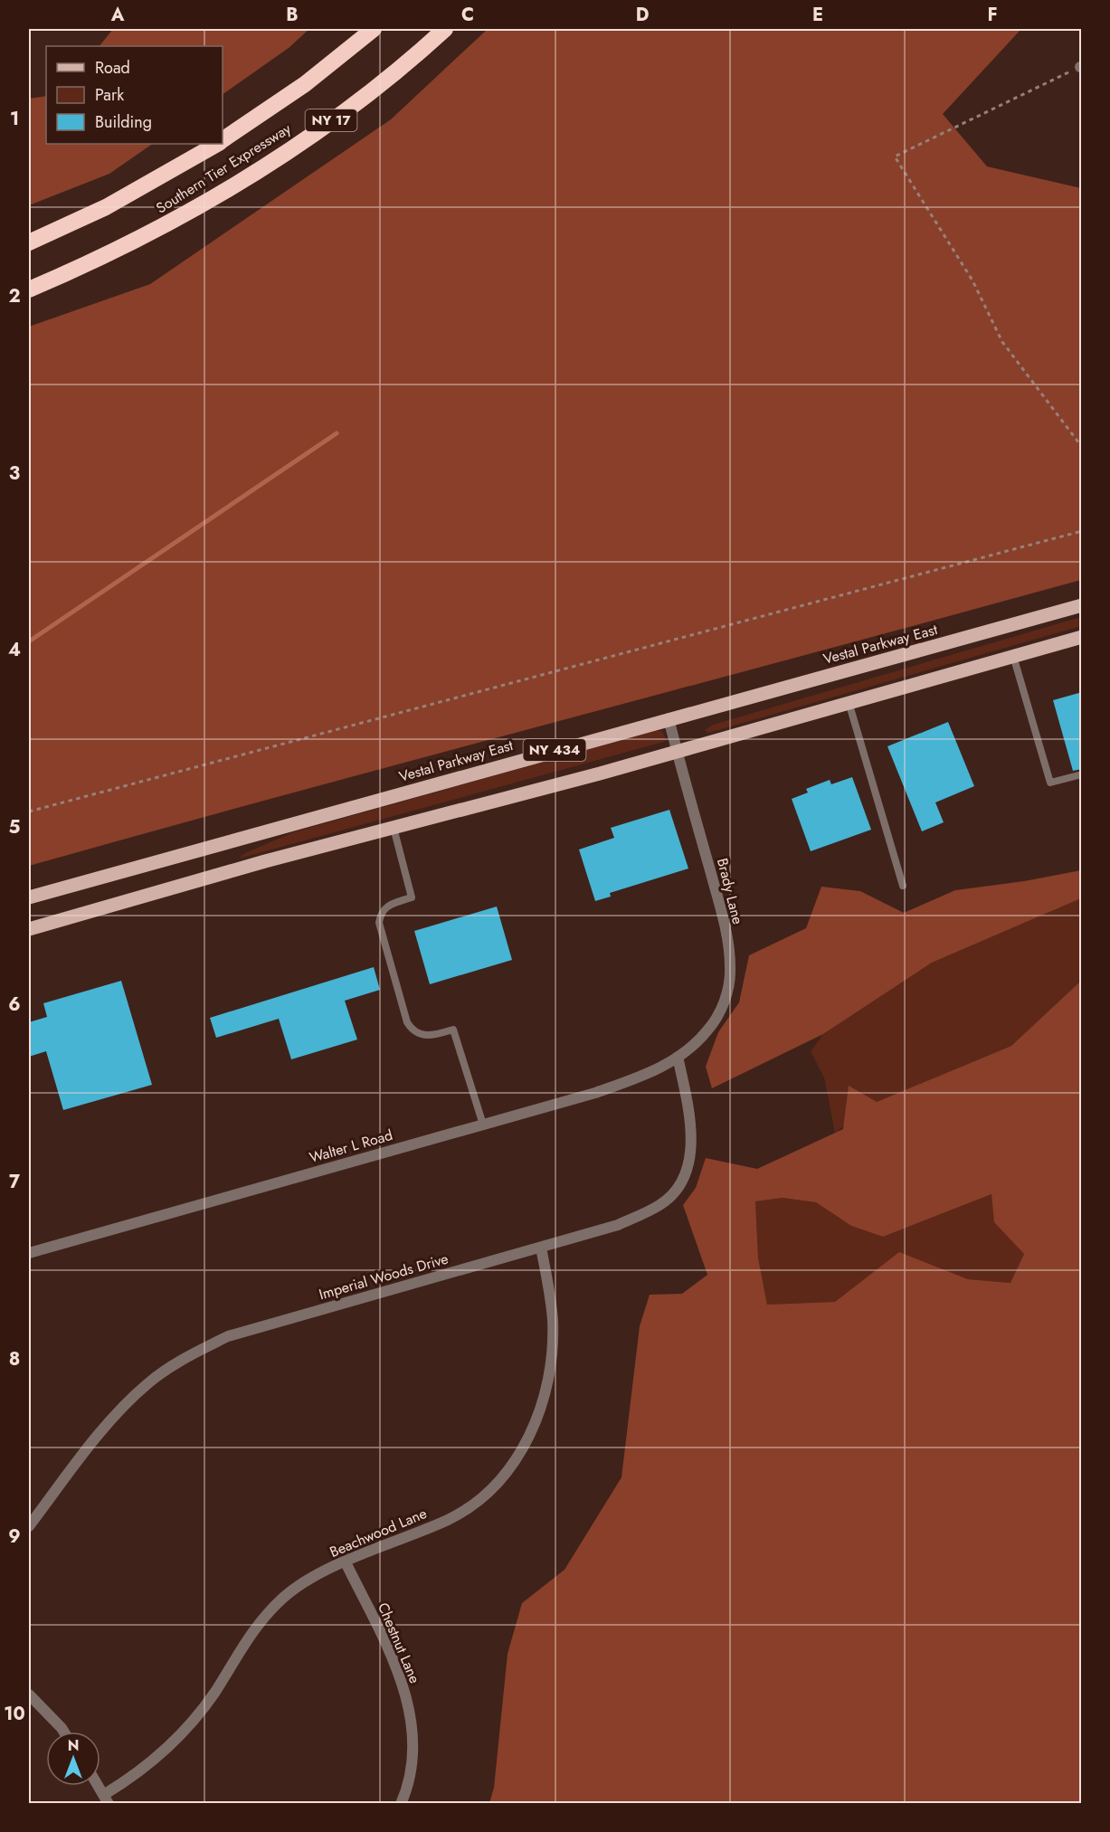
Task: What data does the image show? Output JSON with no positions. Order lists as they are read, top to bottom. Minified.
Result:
{"streets":{"highway":["NY 17","Southern Tier Expressway"],"main road":["Vestal Parkway East","NY 434"],"street":["Brady Lane","Walter L Road","Imperial Woods Drive","Beachwood Lane","Chestnut Lane"]},"crossings":[["Vestal Parkway East","Brady Lane"],["NY 434","Brady Lane"],["Brady Lane","Walter L Road"],["Brady Lane","Imperial Woods Drive"],["Walter L Road","Imperial Woods Drive"],["Imperial Woods Drive","Beachwood Lane"],["Beachwood Lane","Chestnut Lane"]],"legend":["Road","Park","Building"],"north":"top","grid":{"columns":["A","B","C","D","E","F"],"rows":["1","2","3","4","5","6","7","8","9","10"]}}
